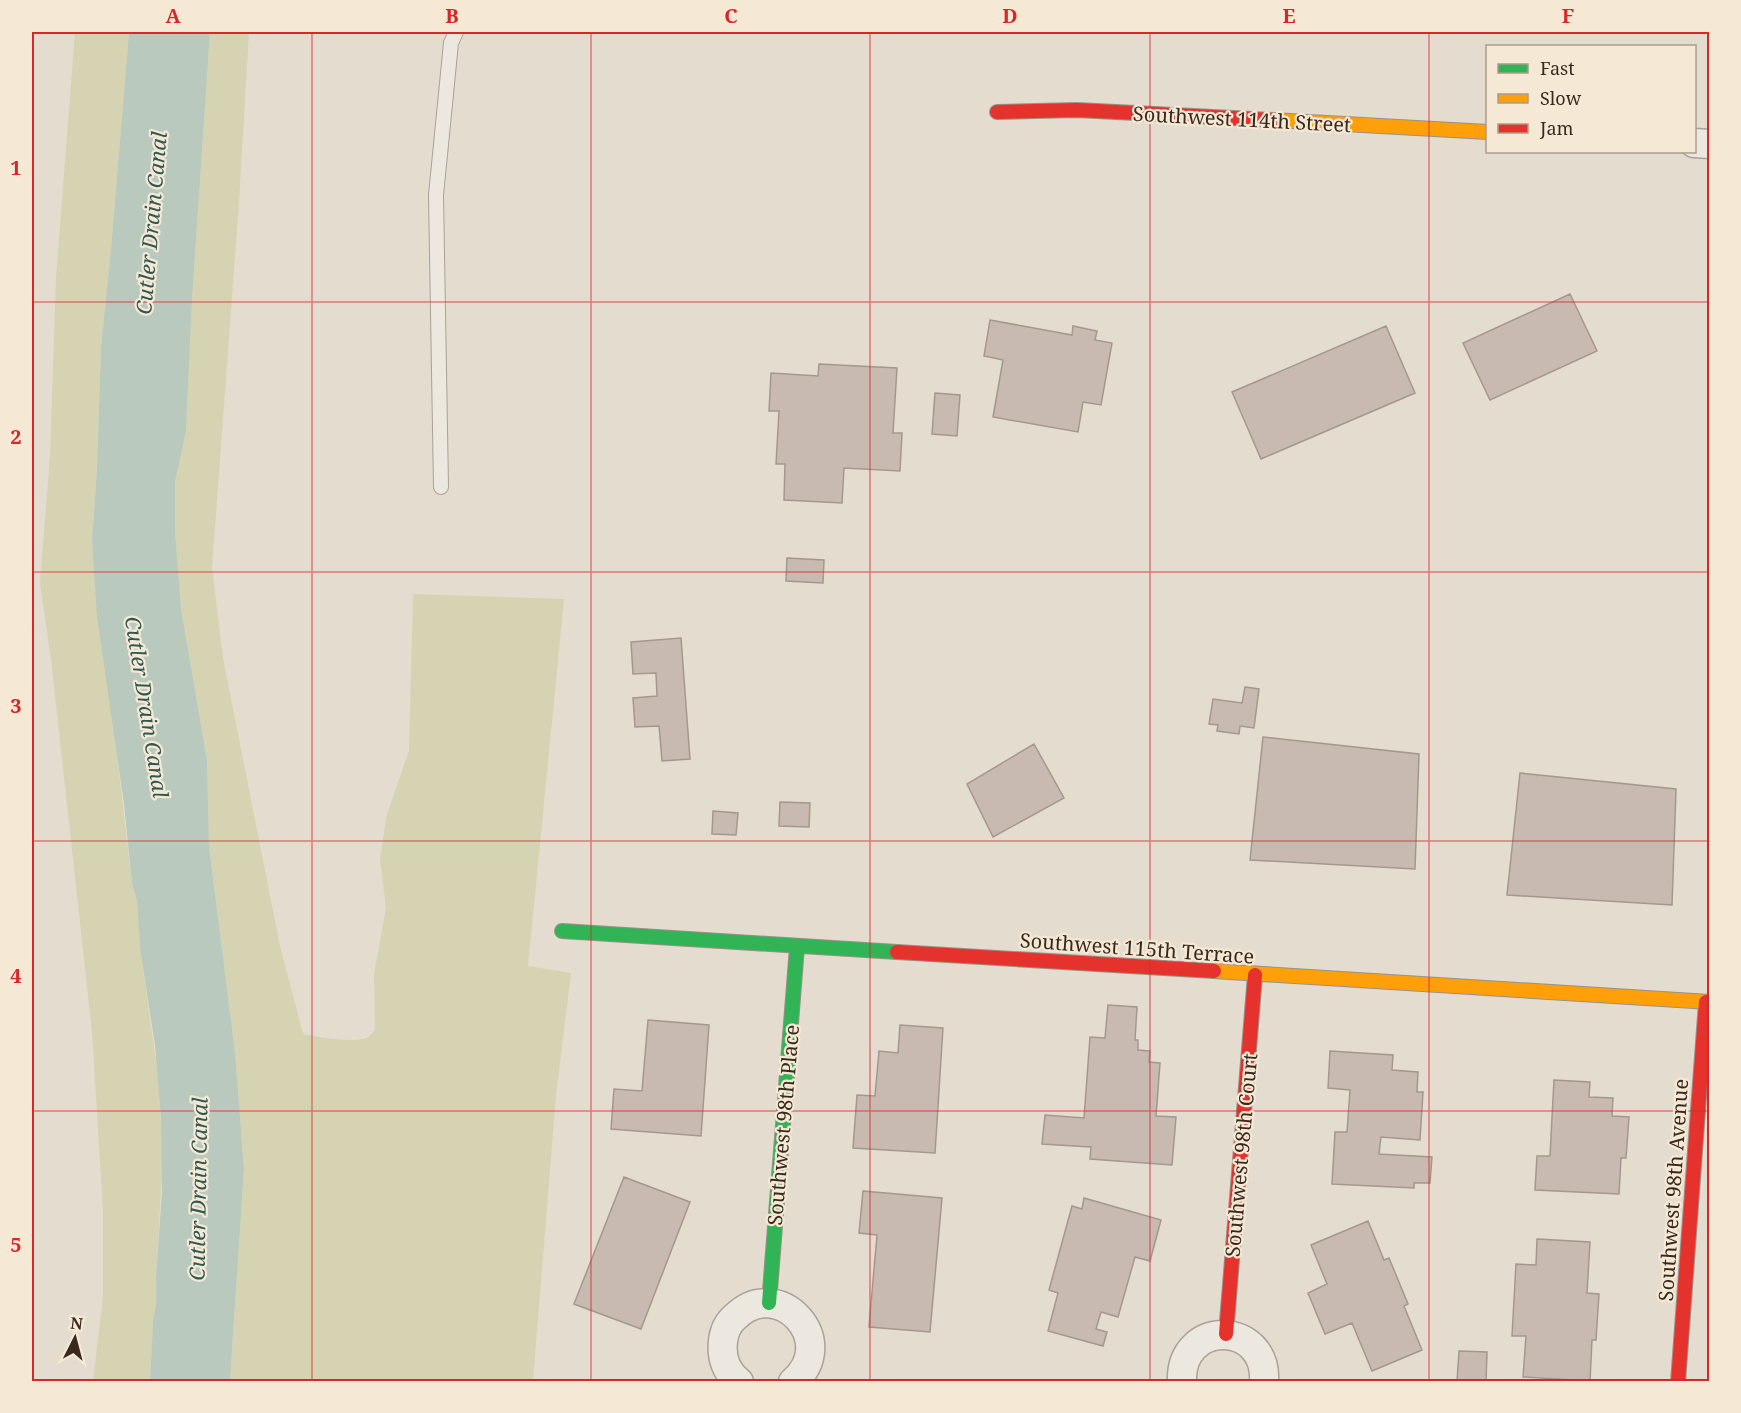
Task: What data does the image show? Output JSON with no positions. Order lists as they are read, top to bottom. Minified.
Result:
{"streets":{"street":["Southwest 114th Street","Southwest 115th Terrace","Southwest 98th Place","Southwest 98th Court","Southwest 98th Avenue"]},"crossings":[["Southwest 115th Terrace","Southwest 98th Place"],["Southwest 115th Terrace","Southwest 98th Court"],["Southwest 115th Terrace","Southwest 98th Avenue"]],"water":["Cutler Drain Canal"],"legend":["Fast","Slow","Jam"],"north":"top","grid":{"columns":["A","B","C","D","E","F"],"rows":["1","2","3","4","5"]}}
